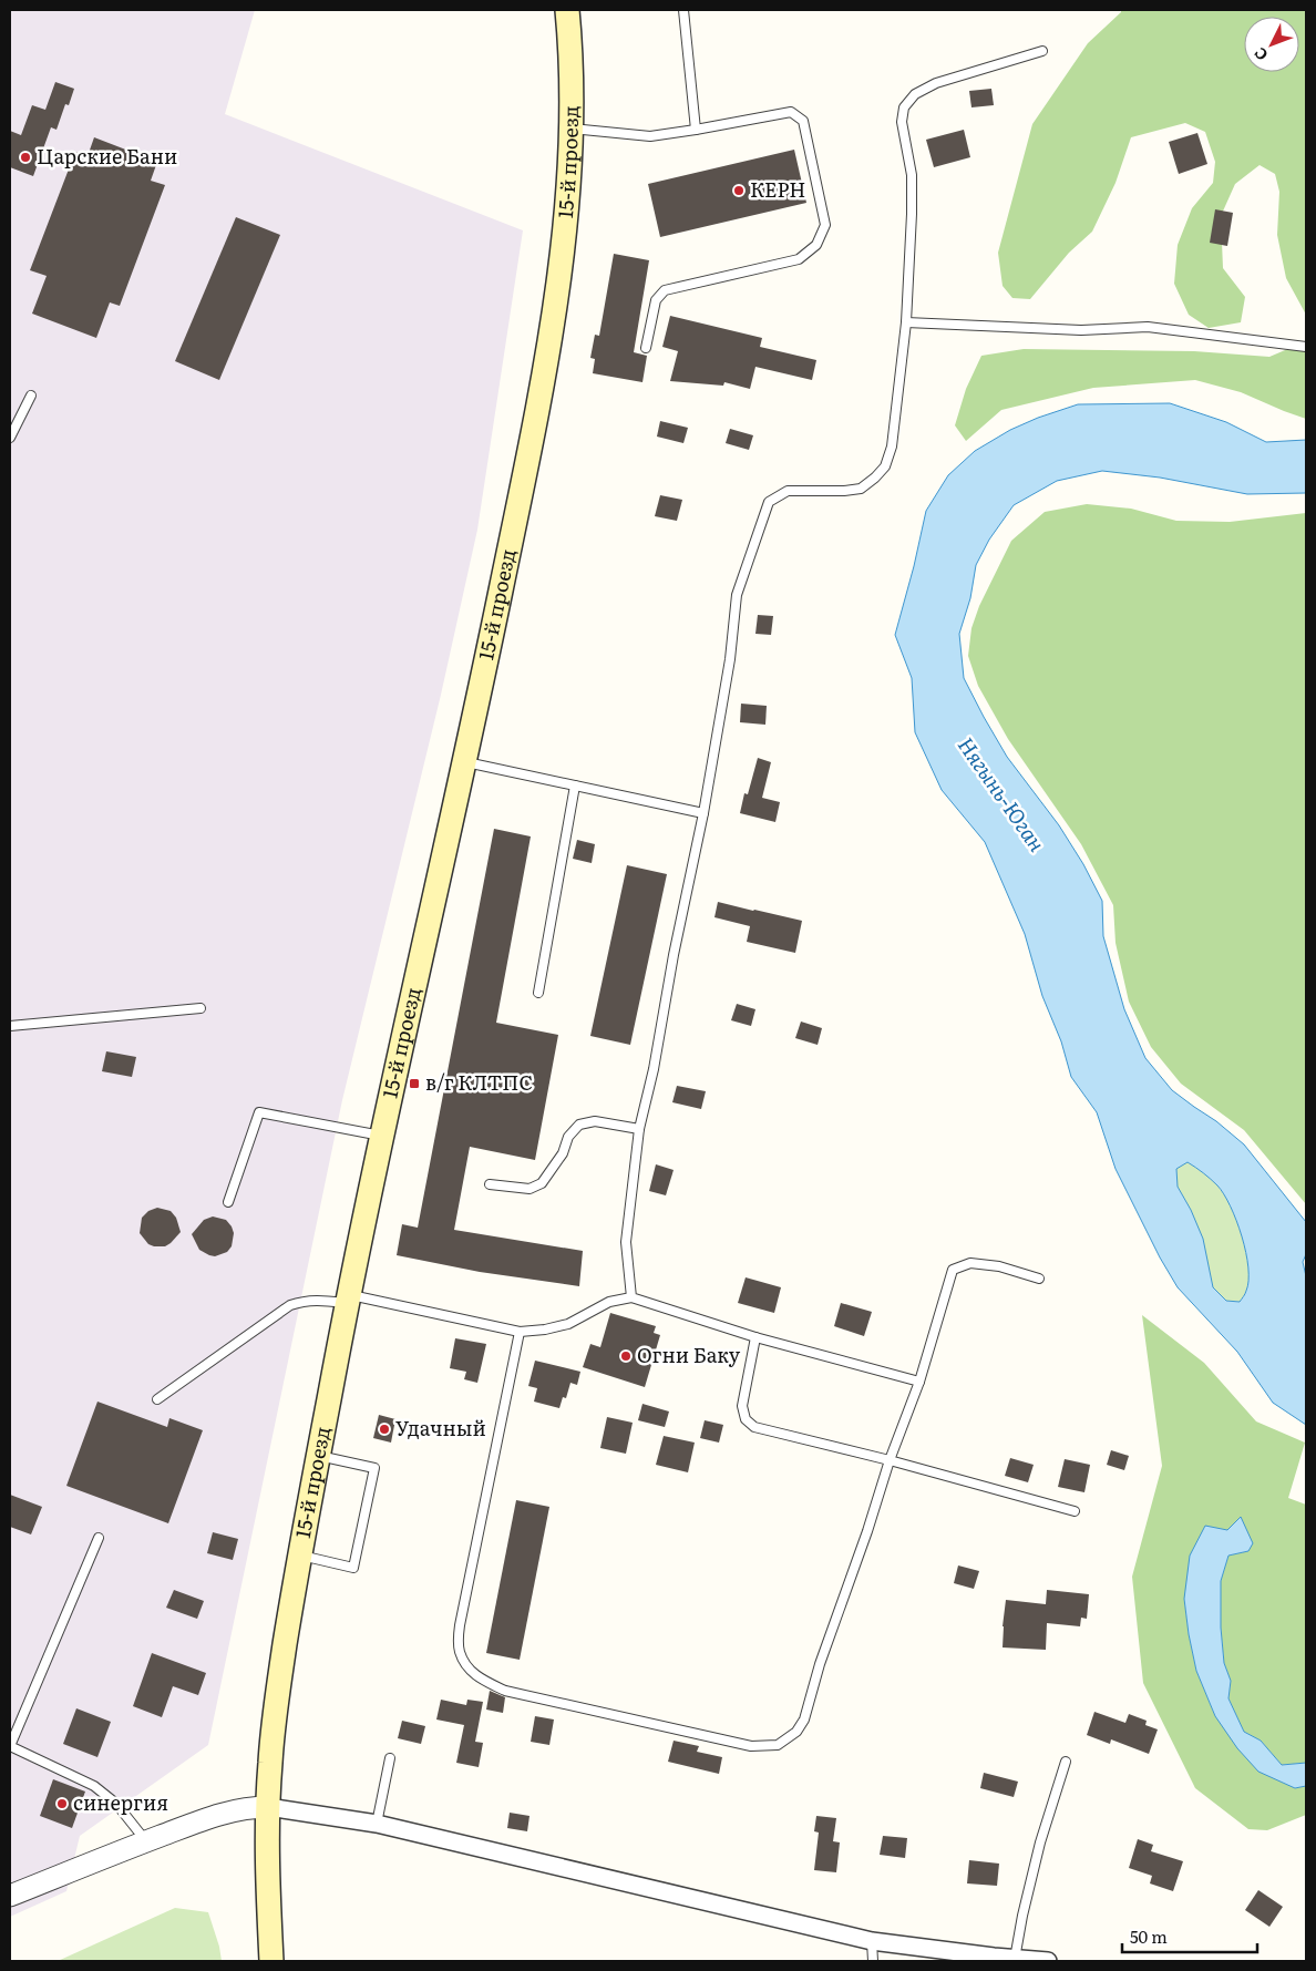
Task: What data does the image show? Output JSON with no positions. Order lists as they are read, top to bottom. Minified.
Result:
{"streets":{"main road":["15-й проезд"]},"water":["Нягынь-Юган"],"places":{"other":["Царские Бани","КЕРН","Огни Баку","Удачный","синергия"],"transit":["в/г КЛТПС"]},"scale_bar":"50 m","north":"bottom left"}
